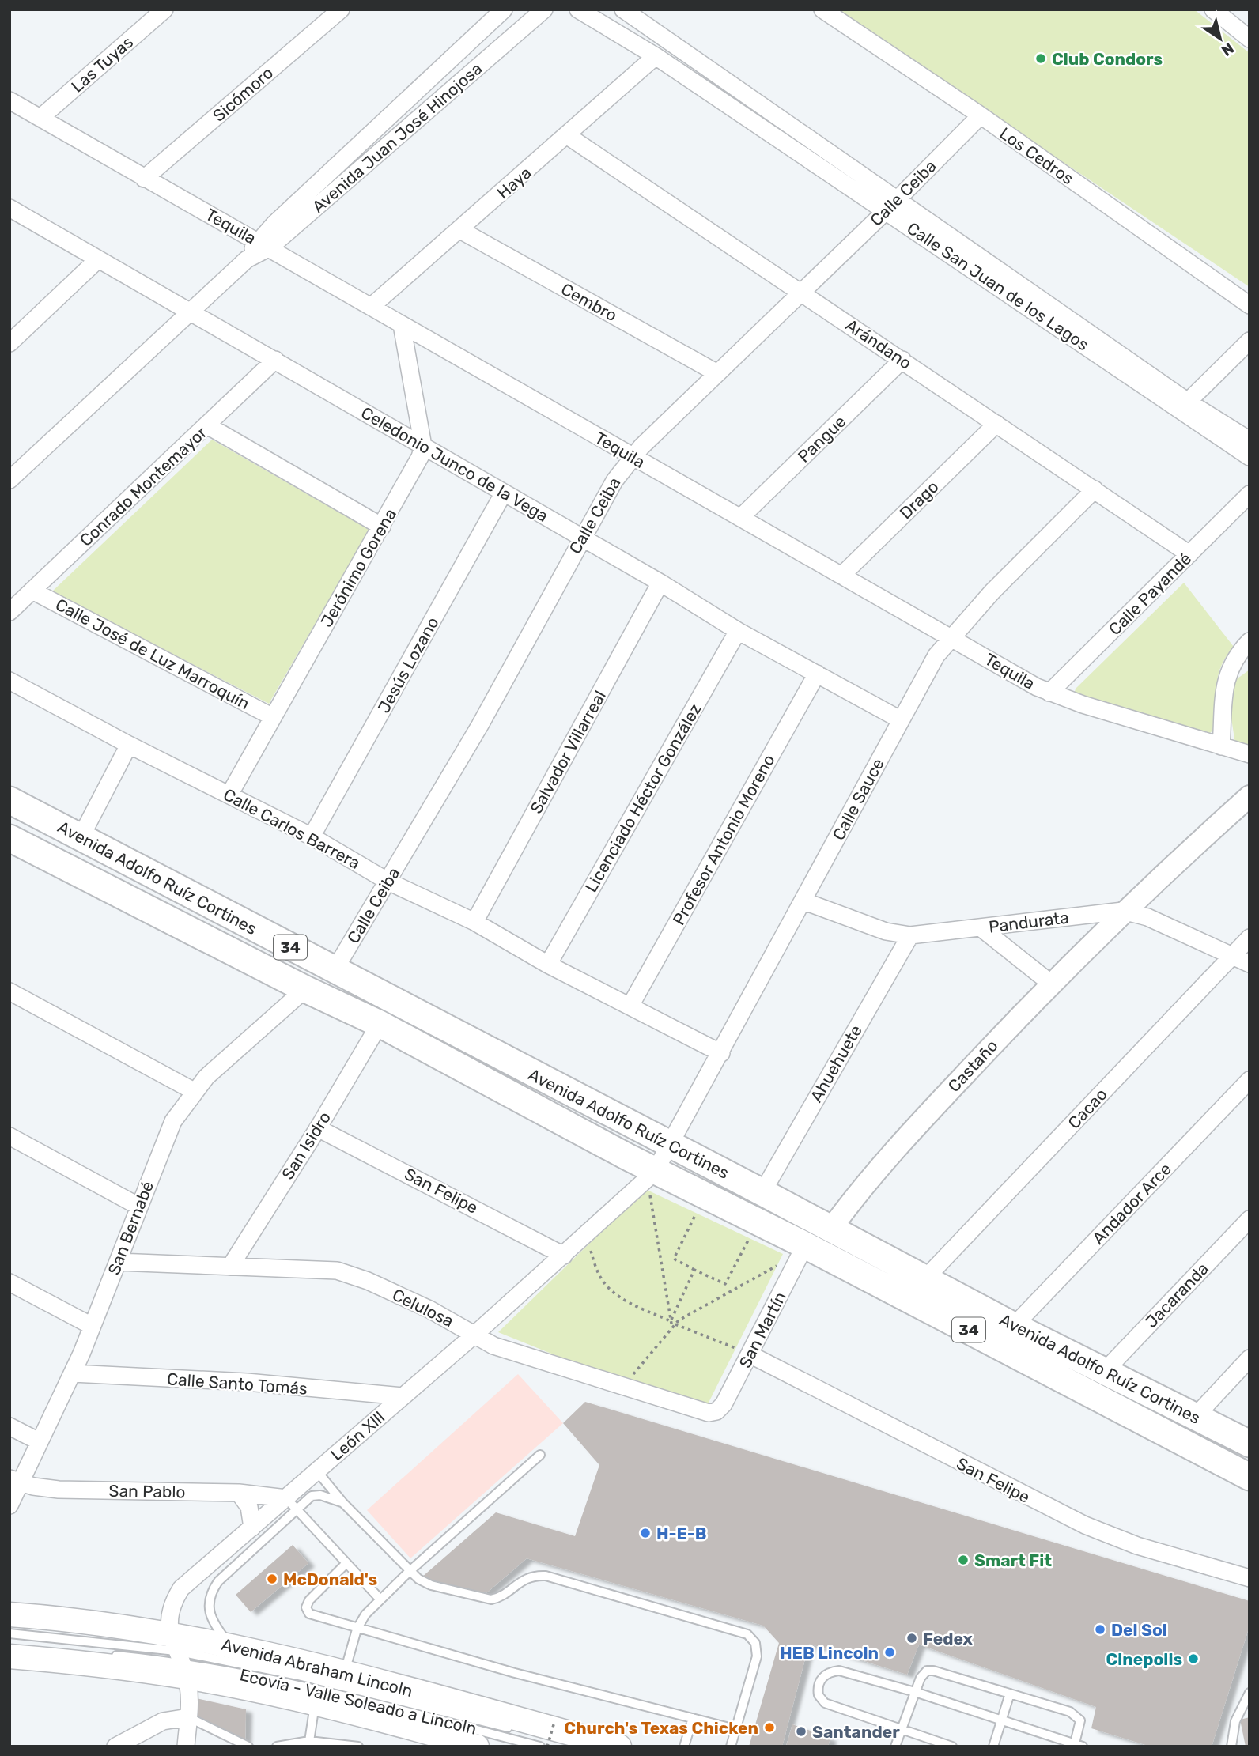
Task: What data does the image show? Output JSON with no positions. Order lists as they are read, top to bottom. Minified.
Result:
{"streets":{"main road":["Avenida Adolfo Ruíz Cortines","34","Avenida Abraham Lincoln"],"street":["Las Tuyas","Sicómoro","Avenida Juan José Hinojosa","Los Cedros","Haya","Calle Ceiba","Tequila","Calle San Juan de los Lagos","Cembro","Arándano","Pangue","Celedonio Junco de la Vega","Conrado Montemayor","Drago","Jerónimo Gorena","Calle Payandé","Calle José de Luz Marroquín","Jesús Lozano","Salvador Villarreal","Licenciado Héctor González","Calle Sauce","Calle Carlos Barrera","Profesor Antonio Moreno","Pandurata","Ahuehuete","Castaño","Cacao","San Isidro","San Felipe","Andador Arce","San Bernabé","Jacaranda","Celulosa","San Martín","Calle Santo Tomás","León Xlll","San Pablo"],"lane":["Ecovía - Valle Soleado a Lincoln"]},"crossings":[["Las Tuyas","Tequila"],["Sicómoro","Tequila"],["Avenida Juan José Hinojosa","Tequila"],["Avenida Juan José Hinojosa","Celedonio Junco de la Vega"],["Los Cedros","Calle Ceiba"],["Haya","Tequila"],["Haya","Calle San Juan de los Lagos"],["Haya","Cembro"],["Haya","Arándano"],["Calle Ceiba","Tequila"],["Calle Ceiba","Calle San Juan de los Lagos"],["Calle Ceiba","Cembro"],["Calle Ceiba","Arándano"],["Calle Ceiba","Celedonio Junco de la Vega"],["Calle Ceiba","Calle Carlos Barrera"],["Calle Ceiba","Avenida Adolfo Ruíz Cortines"],["Tequila","Pangue"],["Tequila","Drago"],["Tequila","Calle Payandé"],["Tequila","Calle Sauce"],["Arándano","Pangue"],["Arándano","Drago"],["Arándano","Calle Payandé"],["Arándano","Calle Sauce"],["Celedonio Junco de la Vega","Conrado Montemayor"],["Celedonio Junco de la Vega","Jerónimo Gorena"],["Celedonio Junco de la Vega","Jesús Lozano"],["Celedonio Junco de la Vega","Salvador Villarreal"],["Celedonio Junco de la Vega","Licenciado Héctor González"],["Celedonio Junco de la Vega","Calle Sauce"],["Celedonio Junco de la Vega","Profesor Antonio Moreno"],["Conrado Montemayor","Calle José de Luz Marroquín"],["Jerónimo Gorena","Calle José de Luz Marroquín"],["Jerónimo Gorena","Calle Carlos Barrera"],["Jesús Lozano","Calle Carlos Barrera"],["Salvador Villarreal","Calle Carlos Barrera"],["Licenciado Héctor González","Calle Carlos Barrera"],["Calle Sauce","Calle Carlos Barrera"],["Calle Sauce","Avenida Adolfo Ruíz Cortines"],["Calle Sauce","Pandurata"],["Calle Sauce","León Xlll"],["Calle Carlos Barrera","Profesor Antonio Moreno"],["Avenida Adolfo Ruíz Cortines","Ahuehuete"],["Avenida Adolfo Ruíz Cortines","Castaño"],["Avenida Adolfo Ruíz Cortines","Cacao"],["Avenida Adolfo Ruíz Cortines","San Isidro"],["Avenida Adolfo Ruíz Cortines","Andador Arce"],["Avenida Adolfo Ruíz Cortines","San Bernabé"],["Avenida Adolfo Ruíz Cortines","Jacaranda"],["Avenida Adolfo Ruíz Cortines","San Martín"],["Avenida Adolfo Ruíz Cortines","León Xlll"],["Pandurata","Ahuehuete"],["Pandurata","Castaño"],["Pandurata","Cacao"],["San Isidro","San Felipe"],["San Isidro","Celulosa"],["San Felipe","San Martín"],["San Felipe","León Xlll"],["San Bernabé","Celulosa"],["San Bernabé","Calle Santo Tomás"],["San Bernabé","San Pablo"],["Celulosa","San Martín"],["Celulosa","León Xlll"],["Calle Santo Tomás","León Xlll"],["León Xlll","San Pablo"],["León Xlll","Avenida Abraham Lincoln"],["León Xlll","Ecovía - Valle Soleado a Lincoln"],["Avenida Abraham Lincoln","Ecovía - Valle Soleado a Lincoln"]],"places":["Club Condors","H-E-B","Smart Fit","McDonald's","Del Sol","Fedex","HEB Lincoln","Cinepolis","Church's Texas Chicken","Santander"],"north":"bottom right"}
